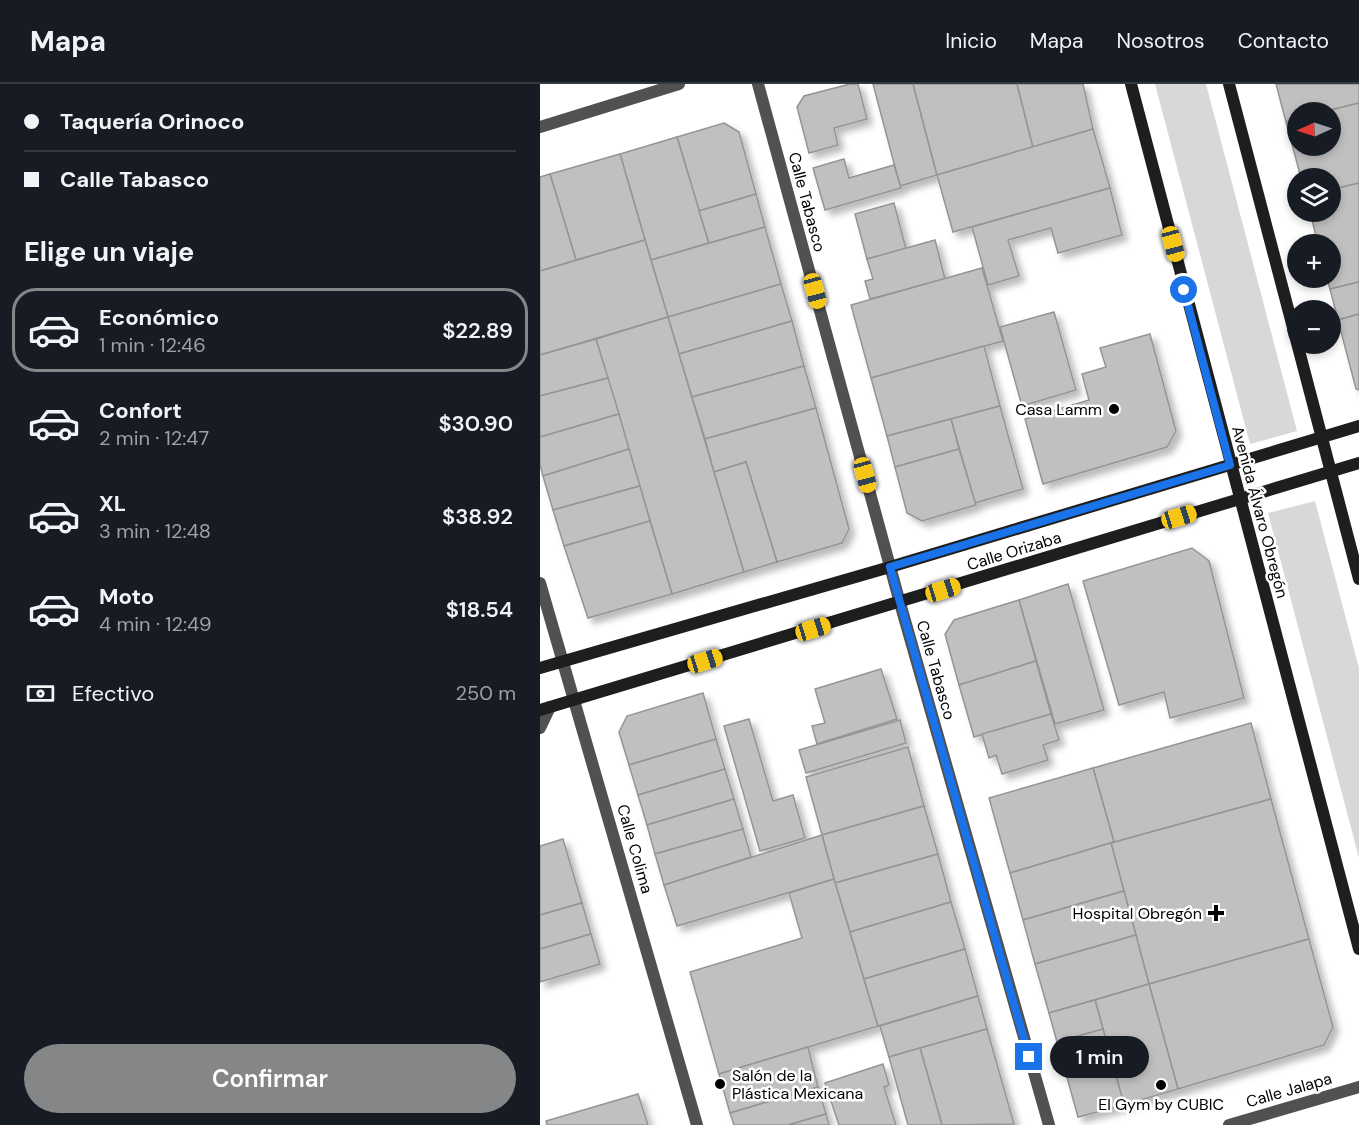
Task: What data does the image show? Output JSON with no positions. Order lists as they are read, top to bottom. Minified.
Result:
{"streets":{"street":["Calle Tabasco","Avenida Álvaro Obregón","Calle Orizaba","Calle Colima","Calle Jalapa"]},"crossings":[["Calle Tabasco","Calle Orizaba"],["Avenida Álvaro Obregón","Calle Orizaba"],["Calle Orizaba","Calle Colima"]],"places":{"other":["Casa Lamm","Salón de la Plástica Mexicana","El Gym by CUBIC"],"health":["Hospital Obregón"]},"north":"left","page":{"header":"Mapa","nav":["Inicio","Mapa","Nosotros","Contacto"],"banner":["Taquería Orinoco","Calle Tabasco"],"map_buttons":["+","−"],"heading":"Elige un viaje","list":[{"name":"Económico","note":"1 min · 12:46","value":"$22.89"},{"name":"Confort","note":"2 min · 12:47","value":"$30.90"},{"name":"XL","note":"3 min · 12:48","value":"$38.92"},{"name":"Moto","note":"4 min · 12:49","value":"$18.54"}],"pay":["Efectivo","250 m"],"buttons":"Confirmar","bubble":"1 min"}}
